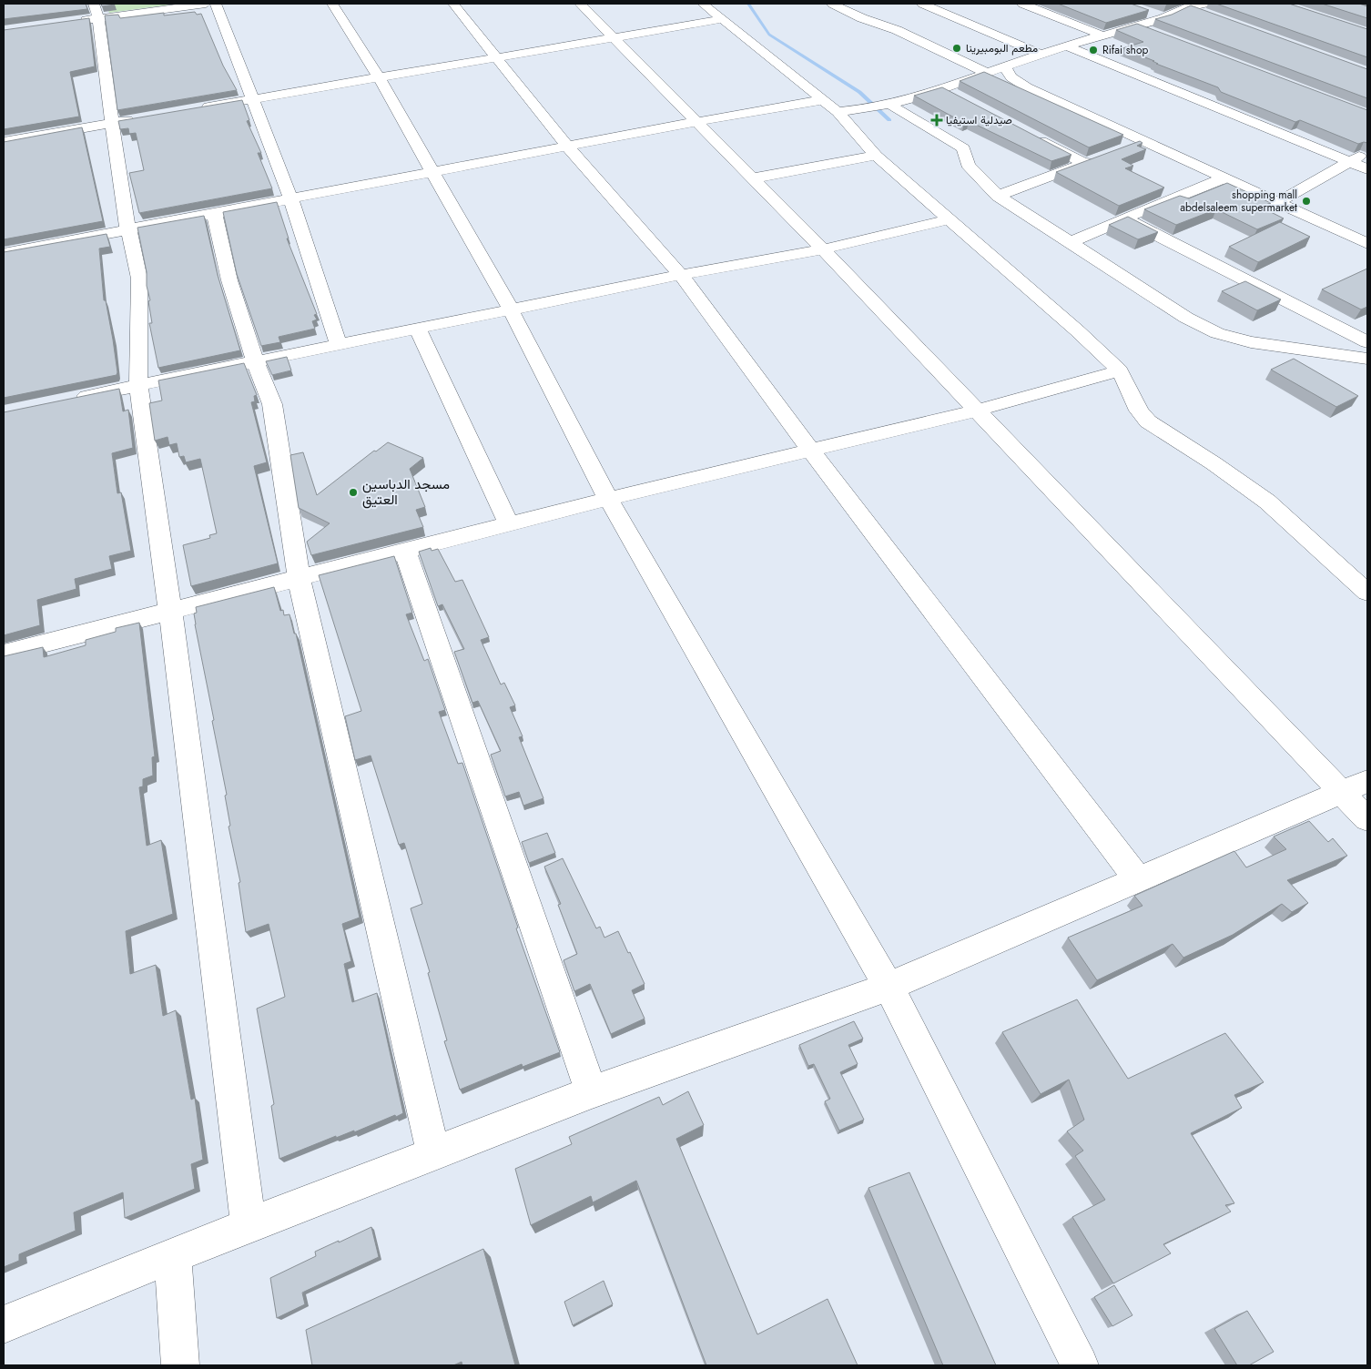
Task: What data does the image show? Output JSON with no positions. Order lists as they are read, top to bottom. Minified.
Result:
{"places":{"other":["مطعم البومبيرينا","Rifai shop","shopping mall abdelsaleem supermarket","مسجد الدباسين العتيق"],"health":["صيدلية استيفيا"]}}
